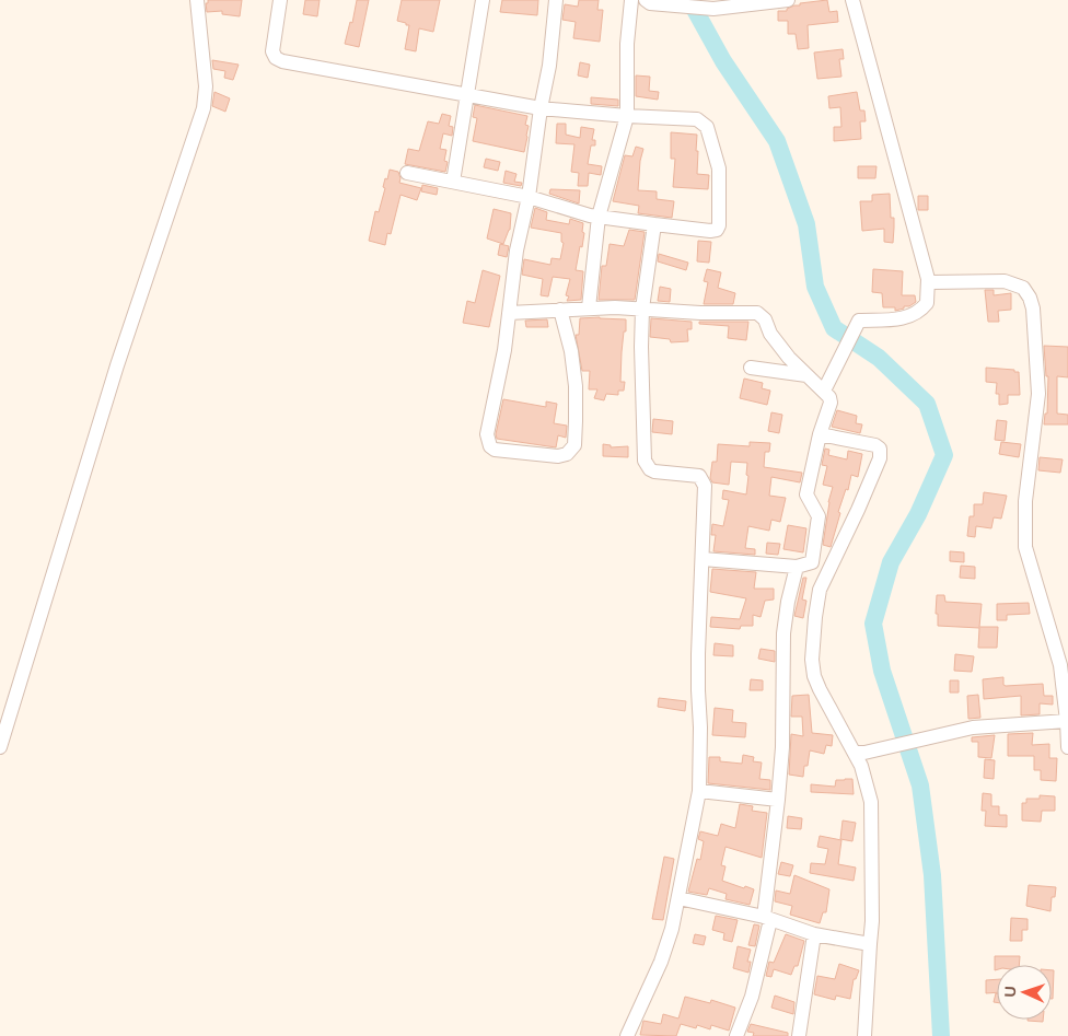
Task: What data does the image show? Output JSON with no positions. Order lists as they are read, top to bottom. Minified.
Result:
{"north":"left"}
